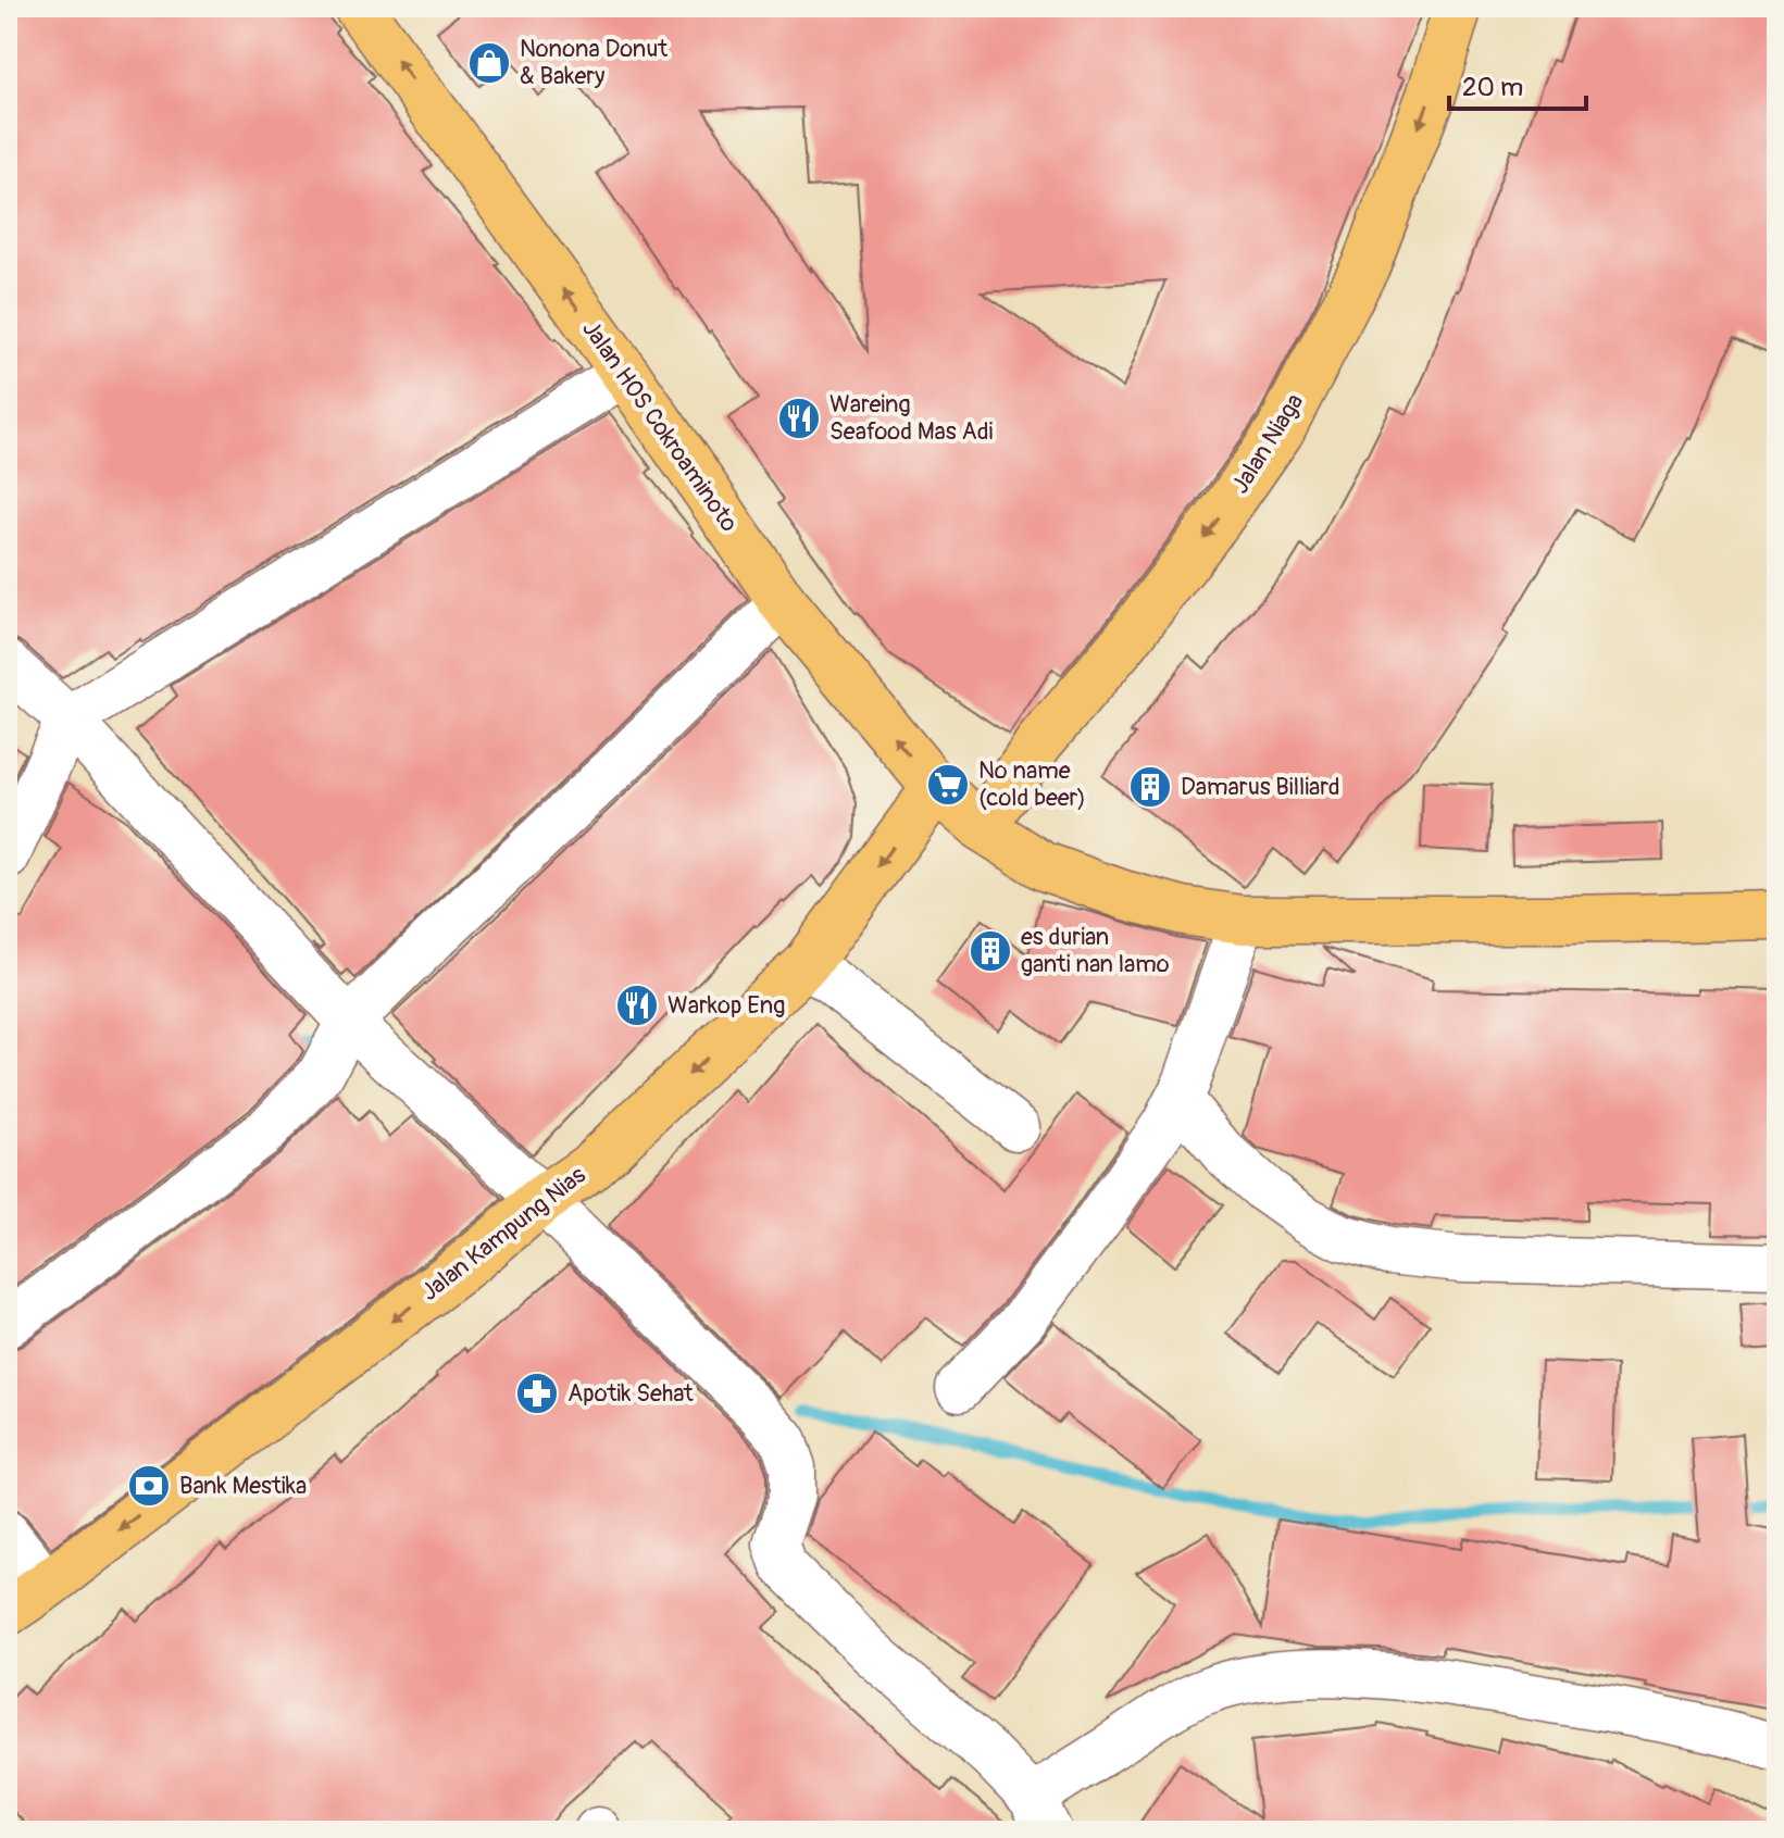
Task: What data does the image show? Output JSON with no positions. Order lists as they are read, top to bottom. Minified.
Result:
{"streets":{"main road":["Jalan HOS Cokroaminoto","Jalan Niaga","Jalan Kampung Nias"]},"crossings":[["Jalan HOS Cokroaminoto","Jalan Niaga"],["Jalan HOS Cokroaminoto","Jalan Kampung Nias"]],"one_way":["Jalan HOS Cokroaminoto","Jalan Niaga","Jalan Kampung Nias"],"places":{"shop":["Nonona Donut & Bakery"],"restaurant":["Wareing Seafood Mas Adi","Warkop Eng"],"supermarket":["No name (cold beer)"],"building":["Damarus Billiard","es durian ganti nan lamo"],"pharmacy":["Apotik Sehat"],"bank":["Bank Mestika"]},"scale_bar":"20 m"}
